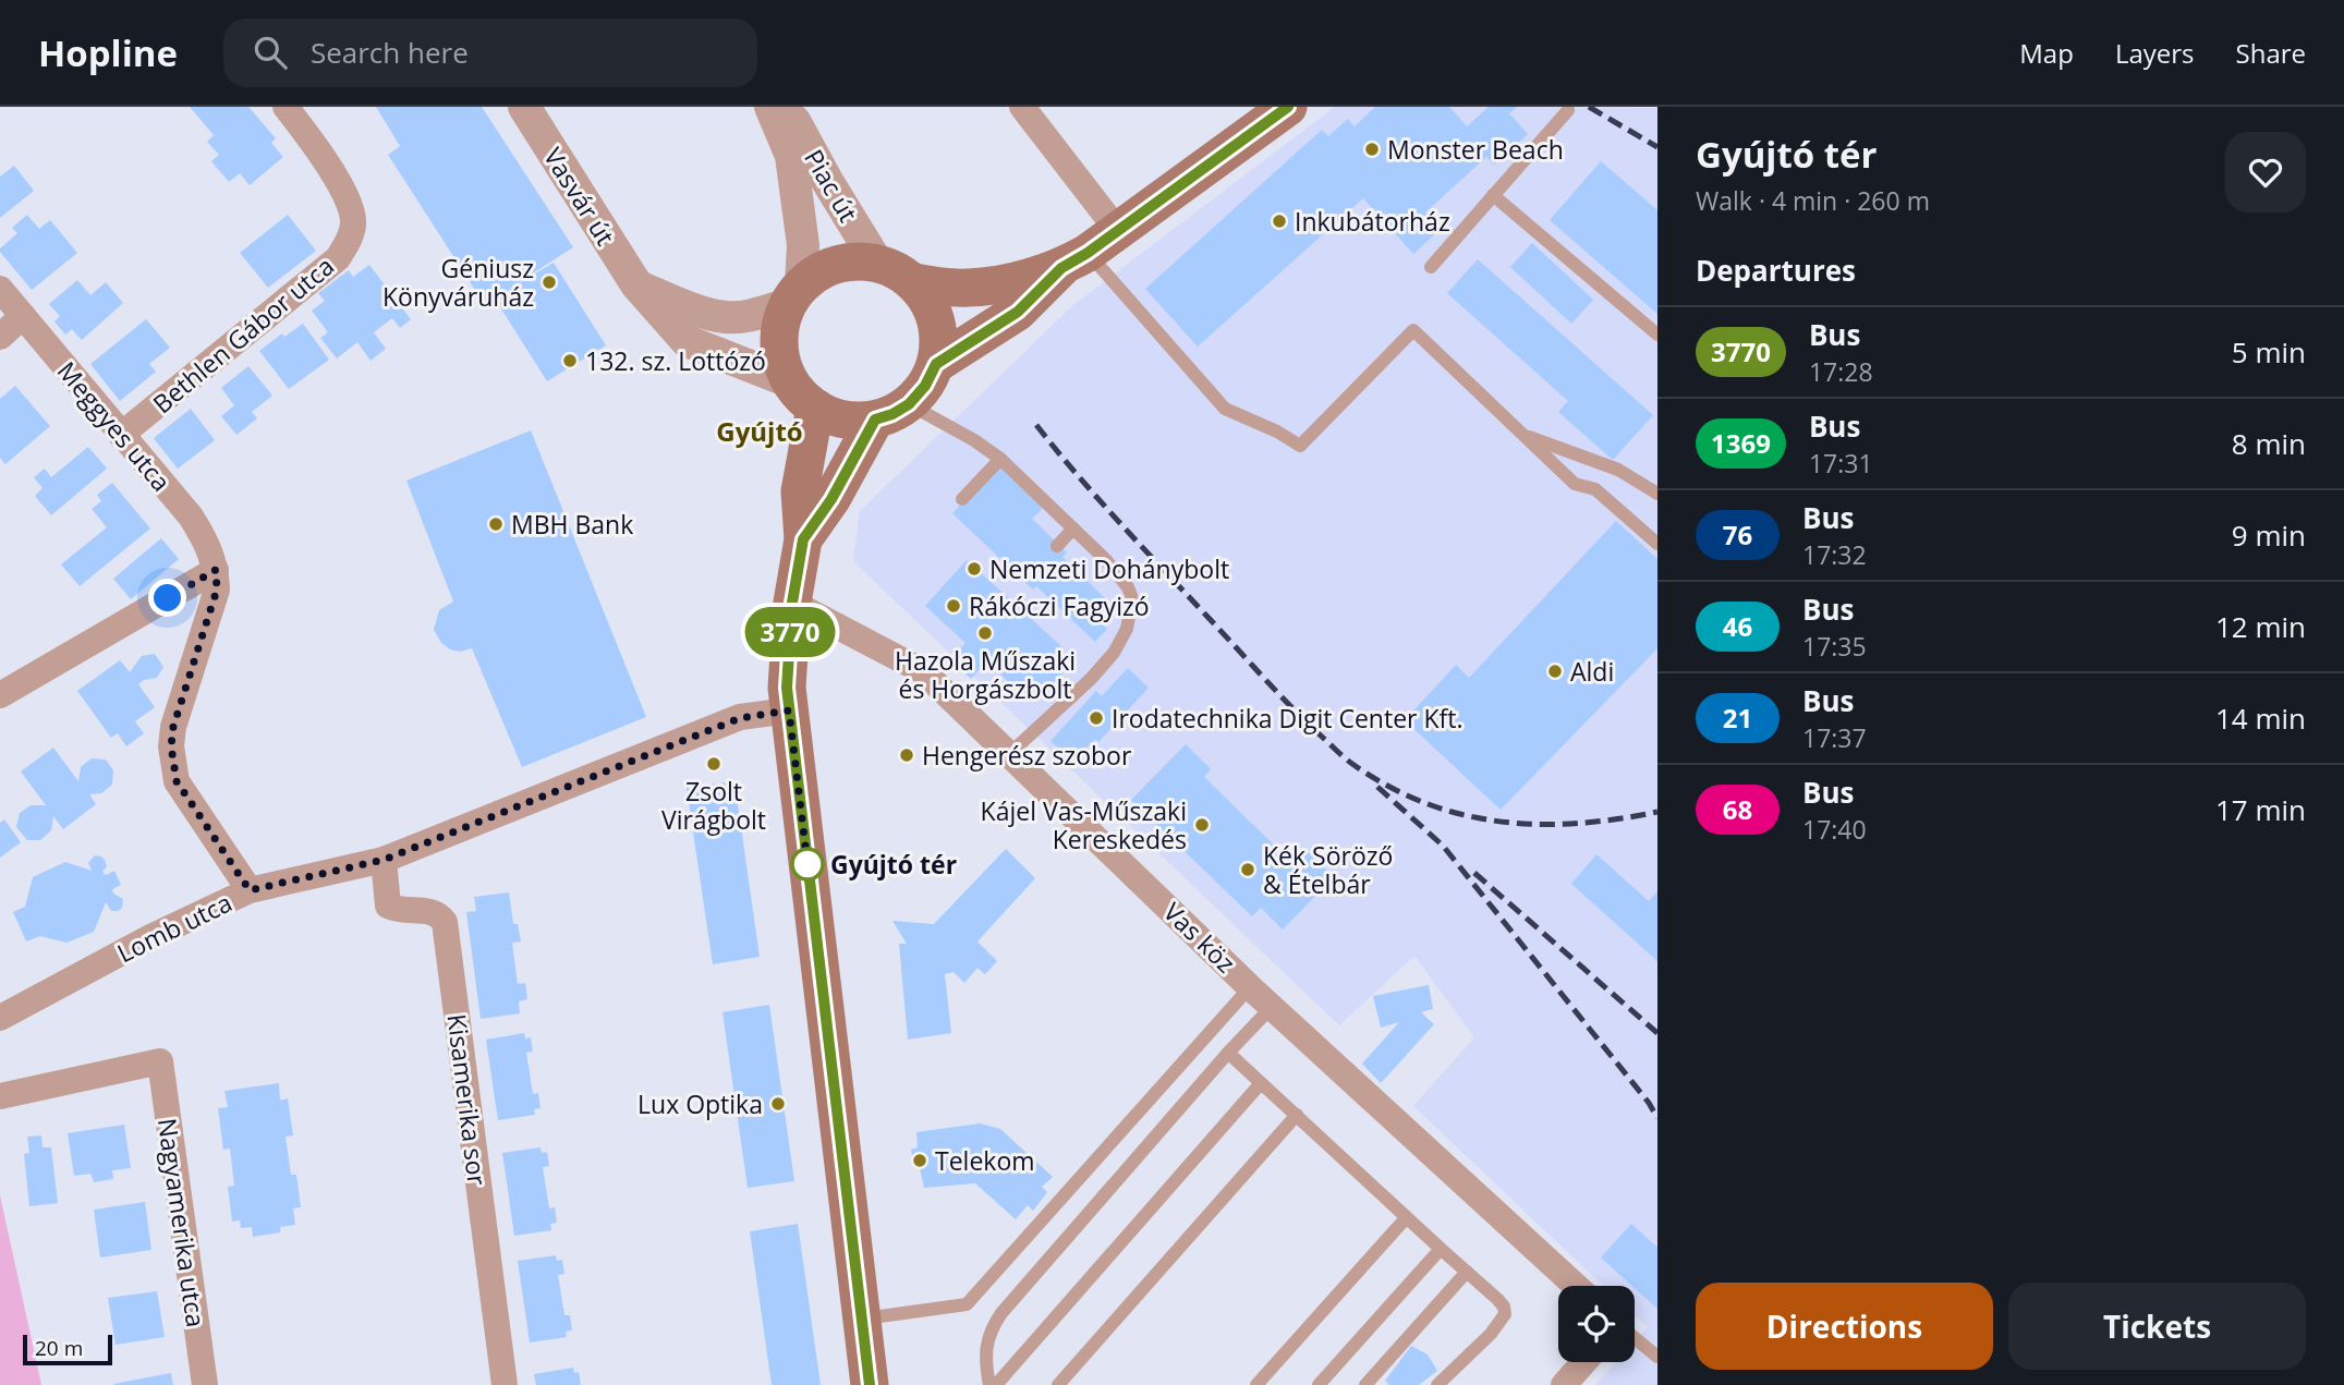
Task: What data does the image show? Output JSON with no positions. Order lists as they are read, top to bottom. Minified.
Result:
{"streets":{"street":["Piac út","Vasvár út","Bethlen Gábor utca","Meggyes utca","Lomb utca","Vas köz","Kisamerika sor","Nagyamerika utca"]},"crossings":[["Piac út","Vasvár út"],["Bethlen Gábor utca","Meggyes utca"],["Meggyes utca","Lomb utca"],["Lomb utca","Kisamerika sor"]],"districts":["Gyújtó"],"places":["Monster Beach","Inkubátorház","Géniusz Könyváruház","132. sz. Lottózó","MBH Bank","Nemzeti Dohánybolt","Rákóczi Fagyizó","Hazola Műszaki és Horgászbolt","Aldi","Irodatechnika Digit Center Kft.","Hengerész szobor","Zsolt Virágbolt","Kájel Vas-Műszaki Kereskedés","Gyújtó tér","Kék Söröző & Ételbár","Lux Optika","Telekom"],"lines":["bus line 3770"],"scale_bar":"20 m","page":{"header":"Hopline","search":"Search here","nav":["Map","Layers","Share"],"on_map":"3770","heading":[["Gyújtó tér","Walk · 4 min · 260 m"],"Departures"],"list":[{"mark":"3770","name":"Bus","note":"17:28","value":"5 min"},{"mark":"1369","name":"Bus","note":"17:31","value":"8 min"},{"mark":"76","name":"Bus","note":"17:32","value":"9 min"},{"mark":"46","name":"Bus","note":"17:35","value":"12 min"},{"mark":"21","name":"Bus","note":"17:37","value":"14 min"},{"mark":"68","name":"Bus","note":"17:40","value":"17 min"}],"buttons":["Directions","Tickets"],"scale":"20 m"}}
